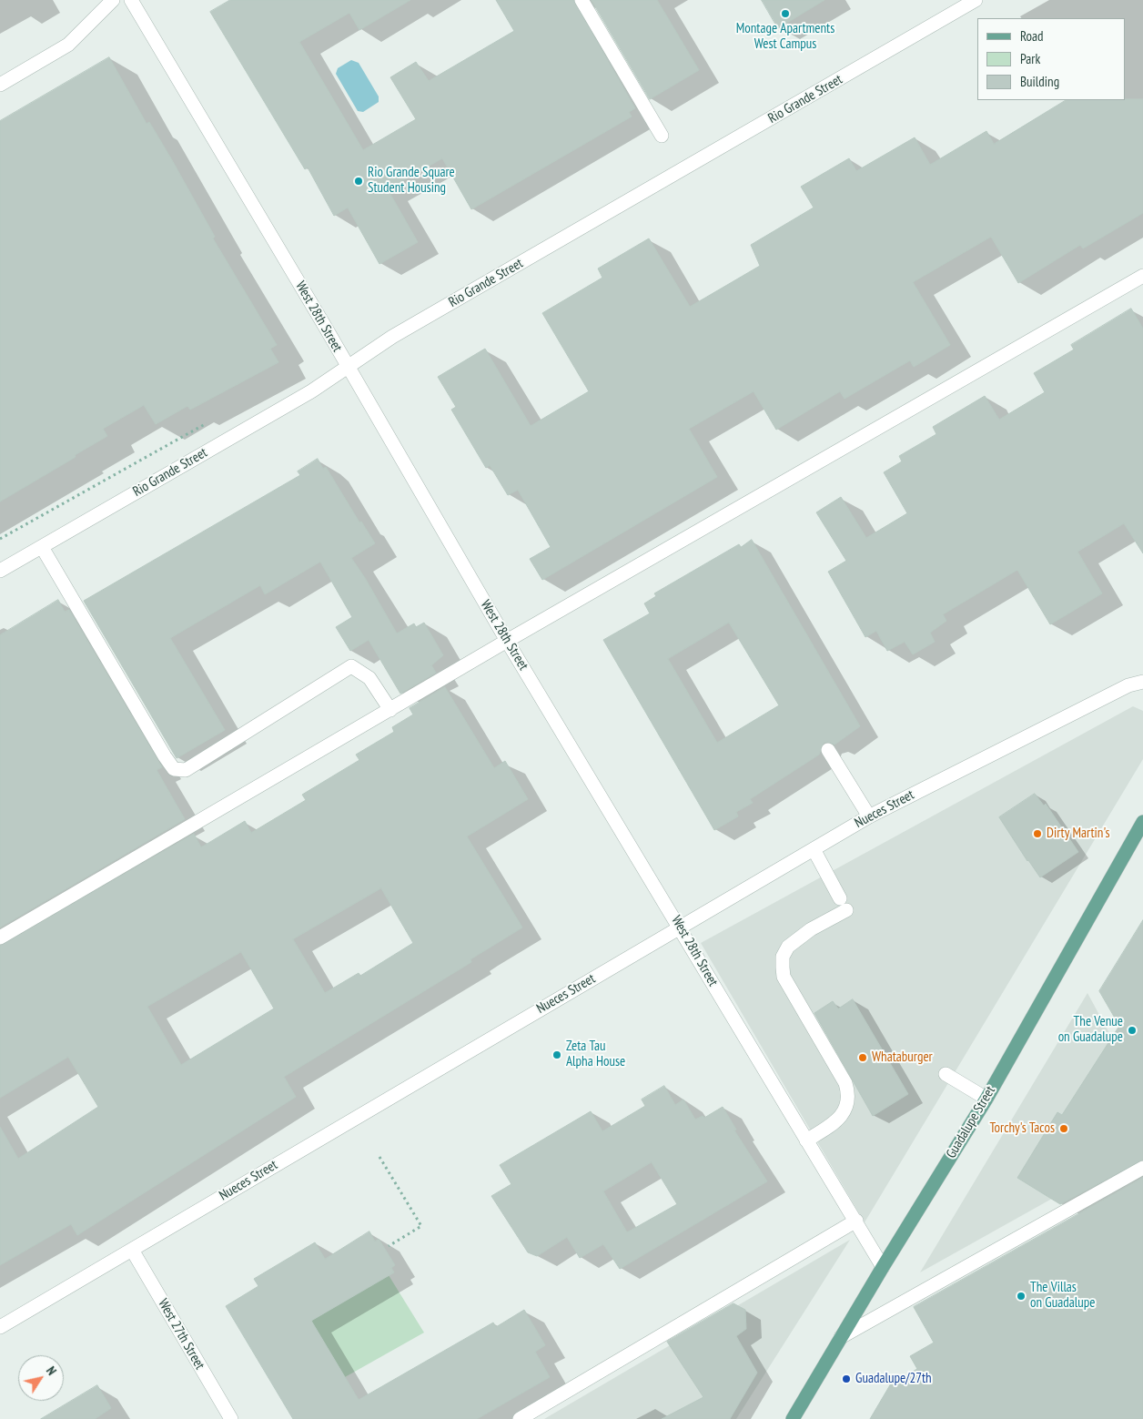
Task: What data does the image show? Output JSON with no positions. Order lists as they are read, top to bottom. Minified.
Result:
{"streets":{"main road":["Guadalupe Street"],"street":["Rio Grande Street","West 28th Street","Nueces Street","West 27th Street"]},"crossings":[["Rio Grande Street","West 28th Street"],["West 28th Street","Nueces Street"],["West 28th Street","Guadalupe Street"],["Nueces Street","West 27th Street"]],"places":["Montage Apartments West Campus","Rio Grande Square Student Housing","Dirty Martin's","The Venue on Guadalupe","Zeta Tau Alpha House","Whataburger","Torchy's Tacos","The Villas on Guadalupe","Guadalupe/27th"],"legend":["Road","Park","Building"],"north":"top right"}
